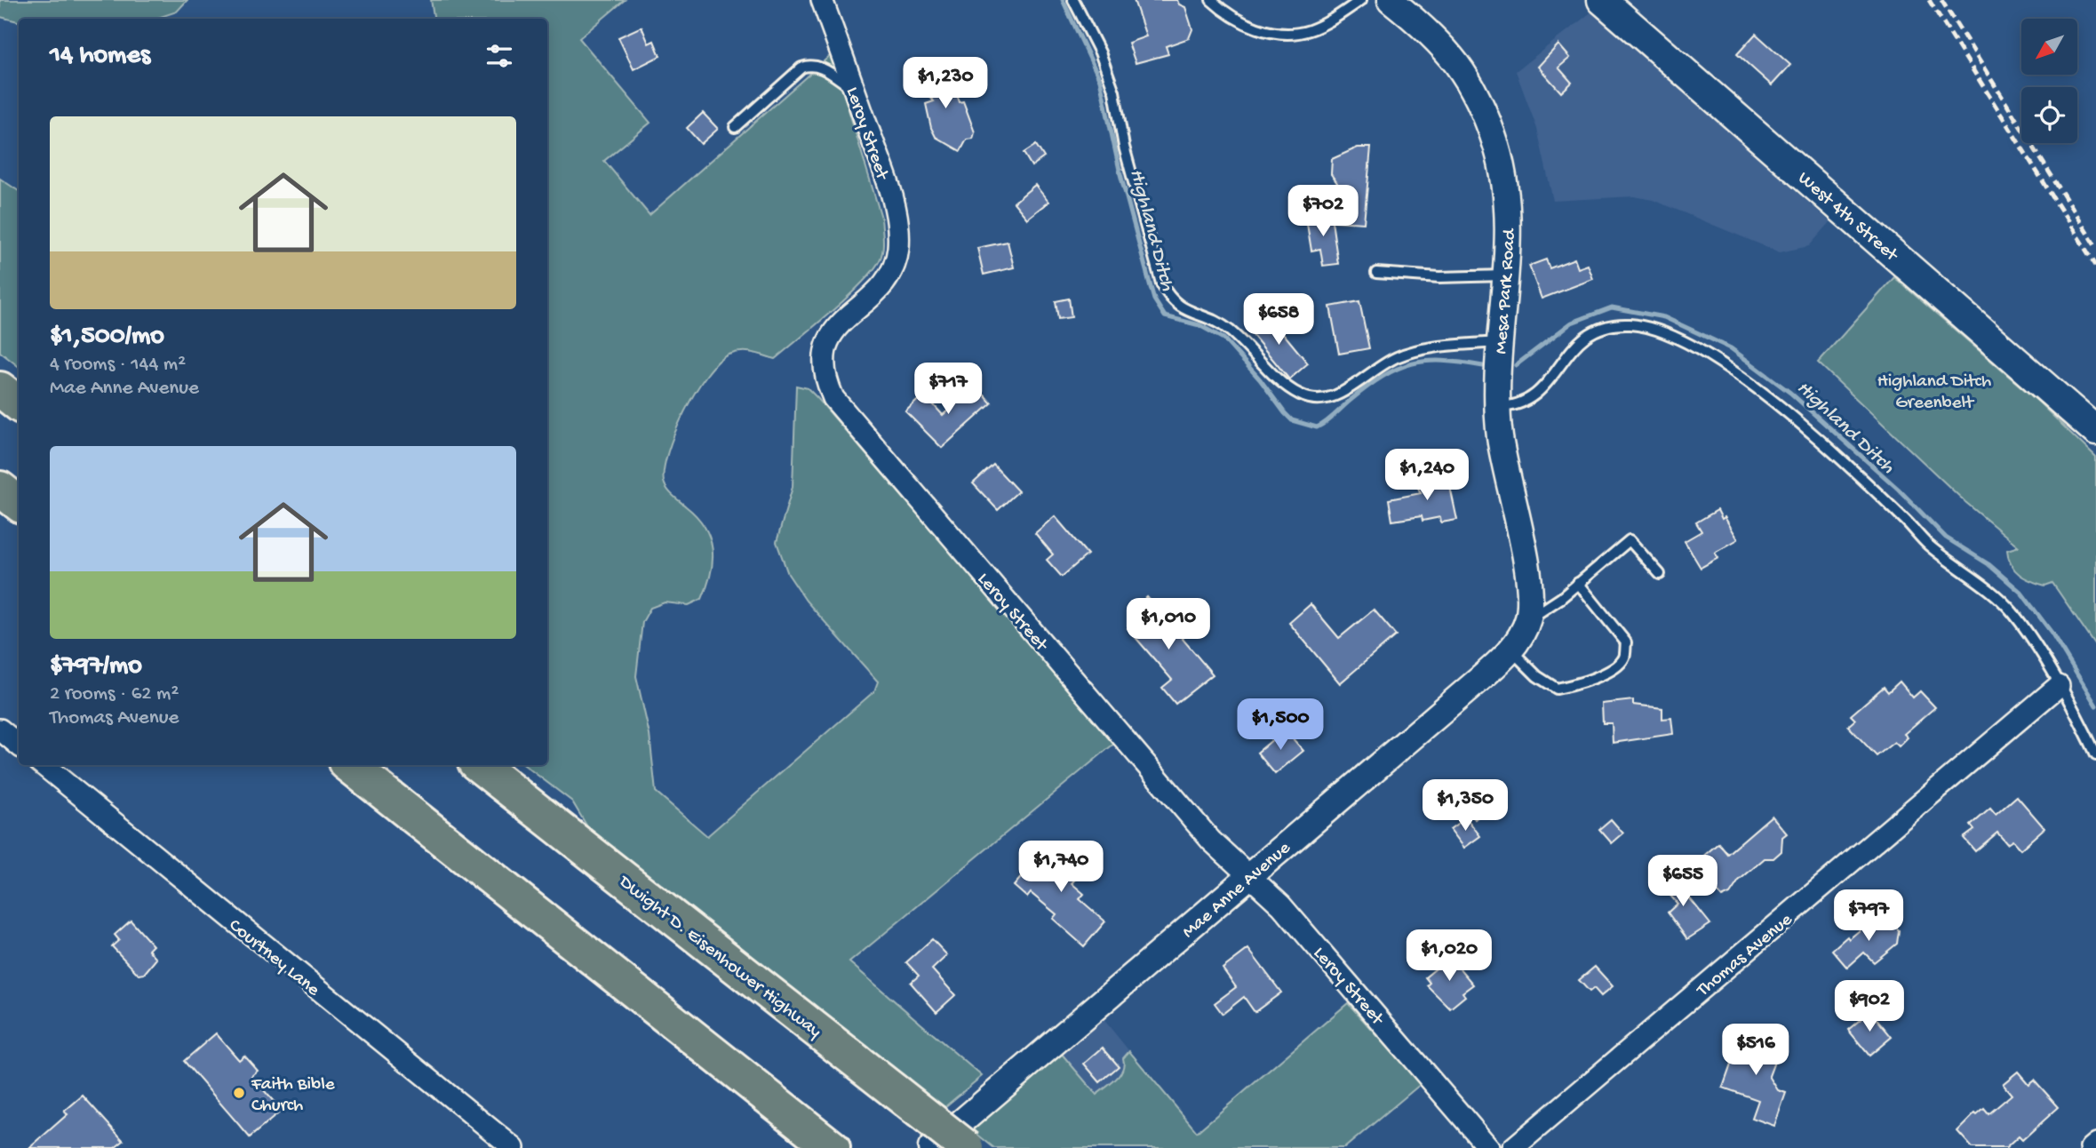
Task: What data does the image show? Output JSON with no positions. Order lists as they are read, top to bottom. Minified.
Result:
{"streets":{"highway":["Dwight D. Eisenhower Highway"],"main road":["West 4th Street"],"street":["Leroy Street","Mesa Park Road","Mae Anne Avenue","Thomas Avenue","Courtney Lane"]},"crossings":[["Leroy Street","Mae Anne Avenue"],["Mesa Park Road","Mae Anne Avenue"]],"water":["Highland Ditch"],"parks":["Highland Ditch Greenbelt"],"places":["Faith Bible Church"],"north":"bottom left","page":{"heading":"14 homes","price":["$1,230","$702","$658","$717","$1,240","$1,010","$1,500","$1,350","$1,740","$655","$797","$1,020","$902","$516"],"list":[{"name":"$1,500/mo","note":"4 rooms · 144 m² · Mae Anne Avenue"},{"name":"$797/mo","note":"2 rooms · 62 m² · Thomas Avenue"}]}}
